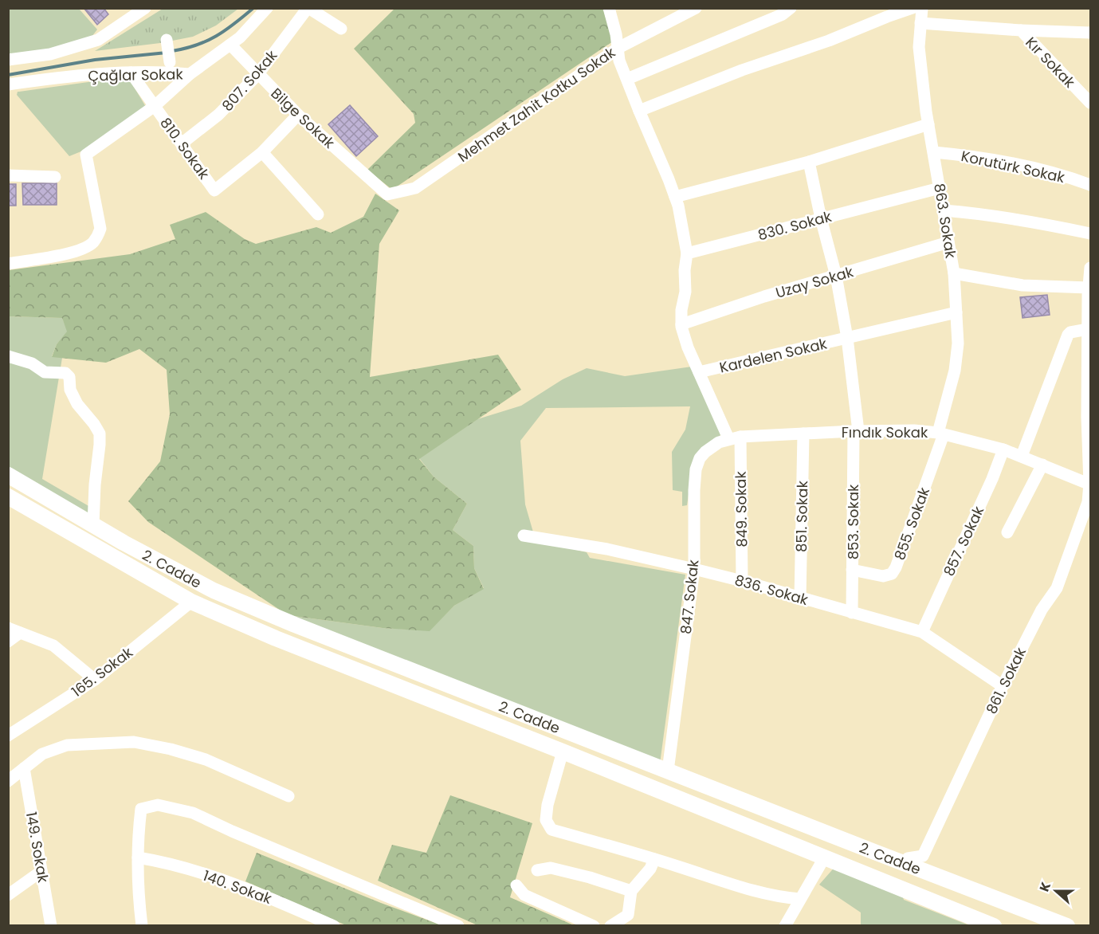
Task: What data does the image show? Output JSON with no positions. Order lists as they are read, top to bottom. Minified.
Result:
{"streets":{"main road":["2. Cadde"],"street":["Kır Sokak","Çağlar Sokak","807. Sokak","Mehmet Zahit Kotku Sokak","Bilge Sokak","810. Sokak","Korutürk Sokak","863. Sokak","830. Sokak","Uzay Sokak","Kardelen Sokak","Fındık Sokak","849. Sokak","851. Sokak","853. Sokak","855. Sokak","857. Sokak","836. Sokak","847. Sokak","165. Sokak","861. Sokak","149. Sokak","140. Sokak"]},"crossings":[["Kır Sokak","863. Sokak"],["Çağlar Sokak","Bilge Sokak"],["Çağlar Sokak","810. Sokak"],["807. Sokak","Bilge Sokak"],["807. Sokak","810. Sokak"],["Mehmet Zahit Kotku Sokak","Bilge Sokak"],["Korutürk Sokak","863. Sokak"],["863. Sokak","830. Sokak"],["863. Sokak","Uzay Sokak"],["863. Sokak","Kardelen Sokak"],["863. Sokak","Fındık Sokak"],["863. Sokak","855. Sokak"],["830. Sokak","Kardelen Sokak"],["Uzay Sokak","Kardelen Sokak"],["Kardelen Sokak","Fındık Sokak"],["Kardelen Sokak","853. Sokak"],["Fındık Sokak","849. Sokak"],["Fındık Sokak","851. Sokak"],["Fındık Sokak","853. Sokak"],["Fındık Sokak","855. Sokak"],["Fındık Sokak","857. Sokak"],["Fındık Sokak","847. Sokak"],["Fındık Sokak","861. Sokak"],["849. Sokak","836. Sokak"],["849. Sokak","847. Sokak"],["851. Sokak","836. Sokak"],["853. Sokak","855. Sokak"],["853. Sokak","836. Sokak"],["857. Sokak","836. Sokak"],["2. Cadde","847. Sokak"],["2. Cadde","165. Sokak"],["2. Cadde","861. Sokak"],["836. Sokak","847. Sokak"],["836. Sokak","861. Sokak"]],"north":"left"}
